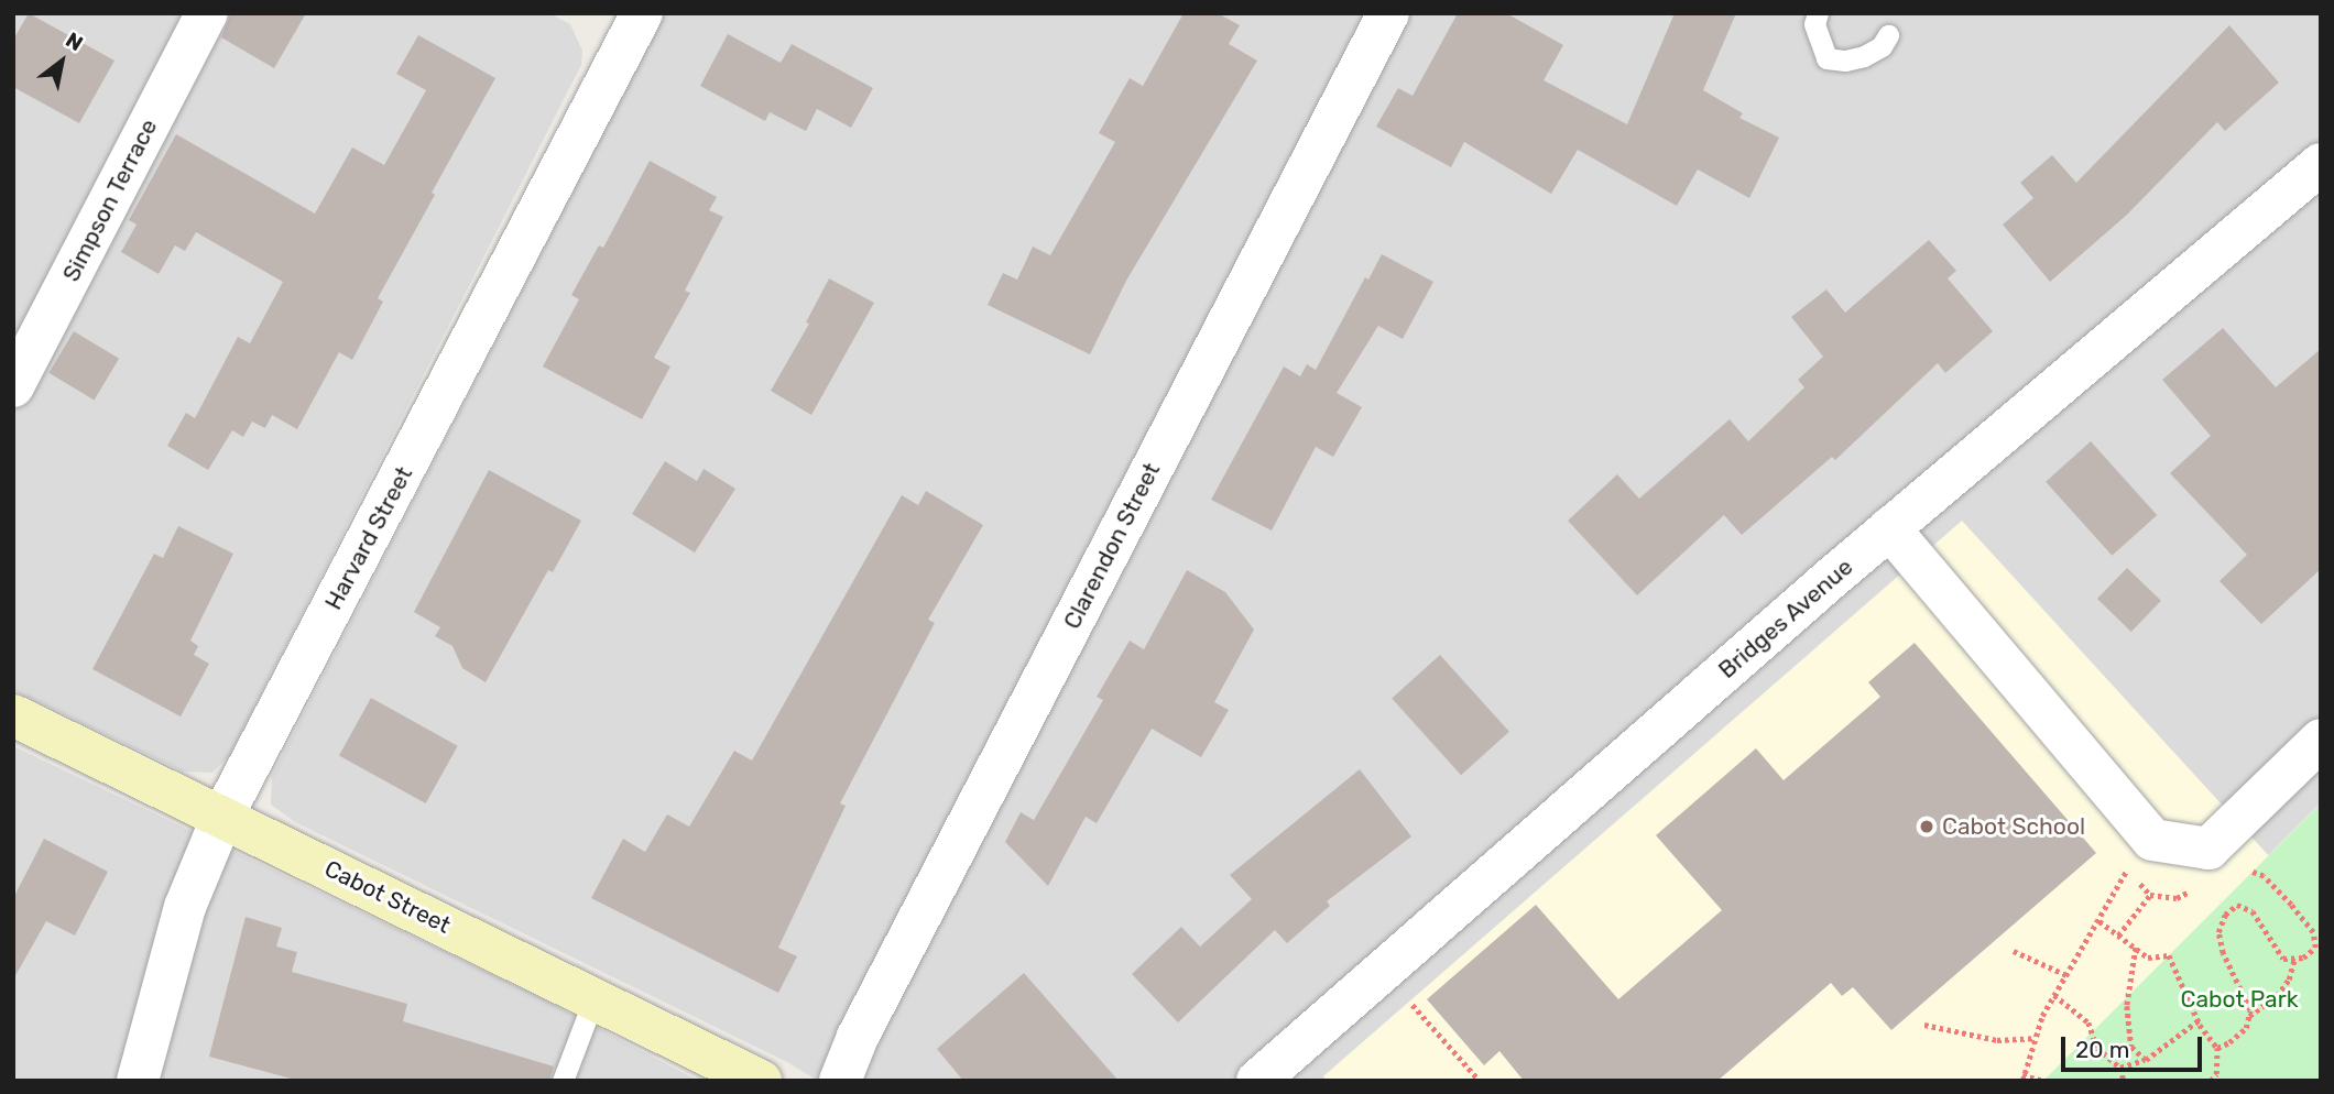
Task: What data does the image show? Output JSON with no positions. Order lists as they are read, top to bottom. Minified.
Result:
{"streets":{"street":["Simpson Terrace","Harvard Street","Clarendon Street","Bridges Avenue","Cabot Street"]},"crossings":[["Harvard Street","Cabot Street"]],"parks":["Cabot Park"],"places":["Cabot School"],"scale_bar":"20 m","north":"top right"}
